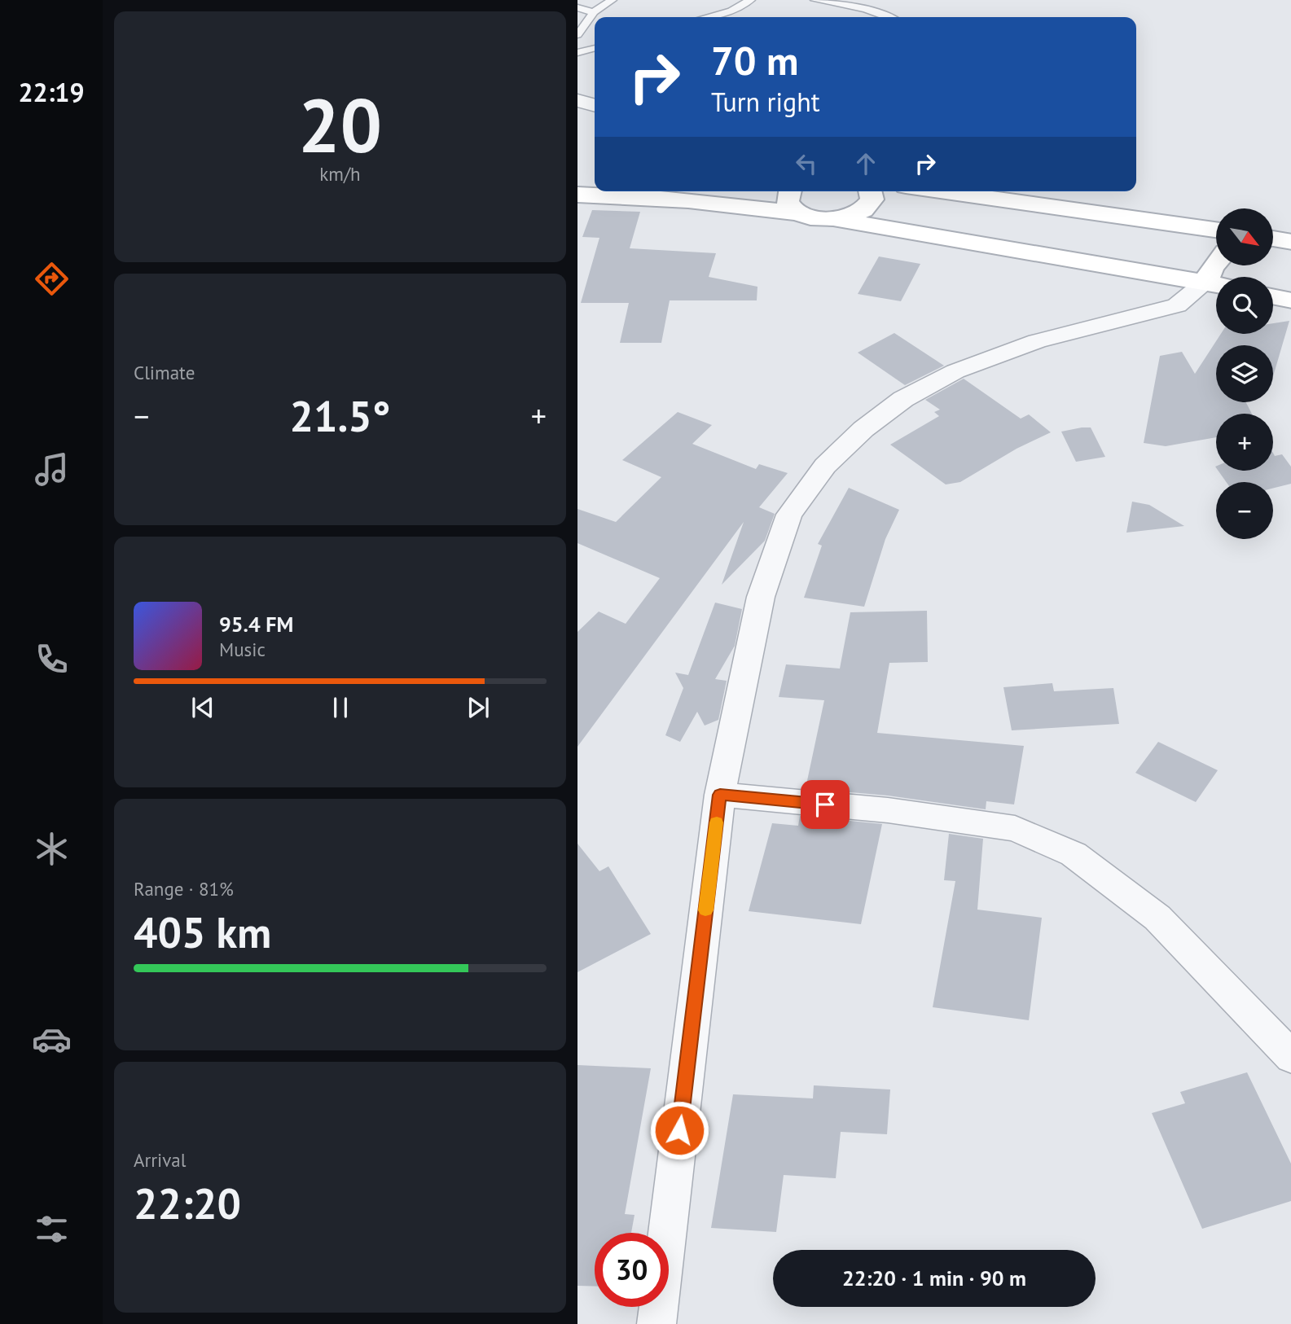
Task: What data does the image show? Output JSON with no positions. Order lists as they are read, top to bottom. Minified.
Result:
{"north":"bottom right","page":{"tabs":"22:19","tile":[["20","km/h"],"Climate",["Range · 81%","405 km"],["Arrival","22:20"]],"turn":["70 m","Turn right"],"map_buttons":["+","−"],"heat":["−","21.5°","+"],"song":["95.4 FM","Music"],"limit":"30","trip":"22:20 · 1 min · 90 m"}}
